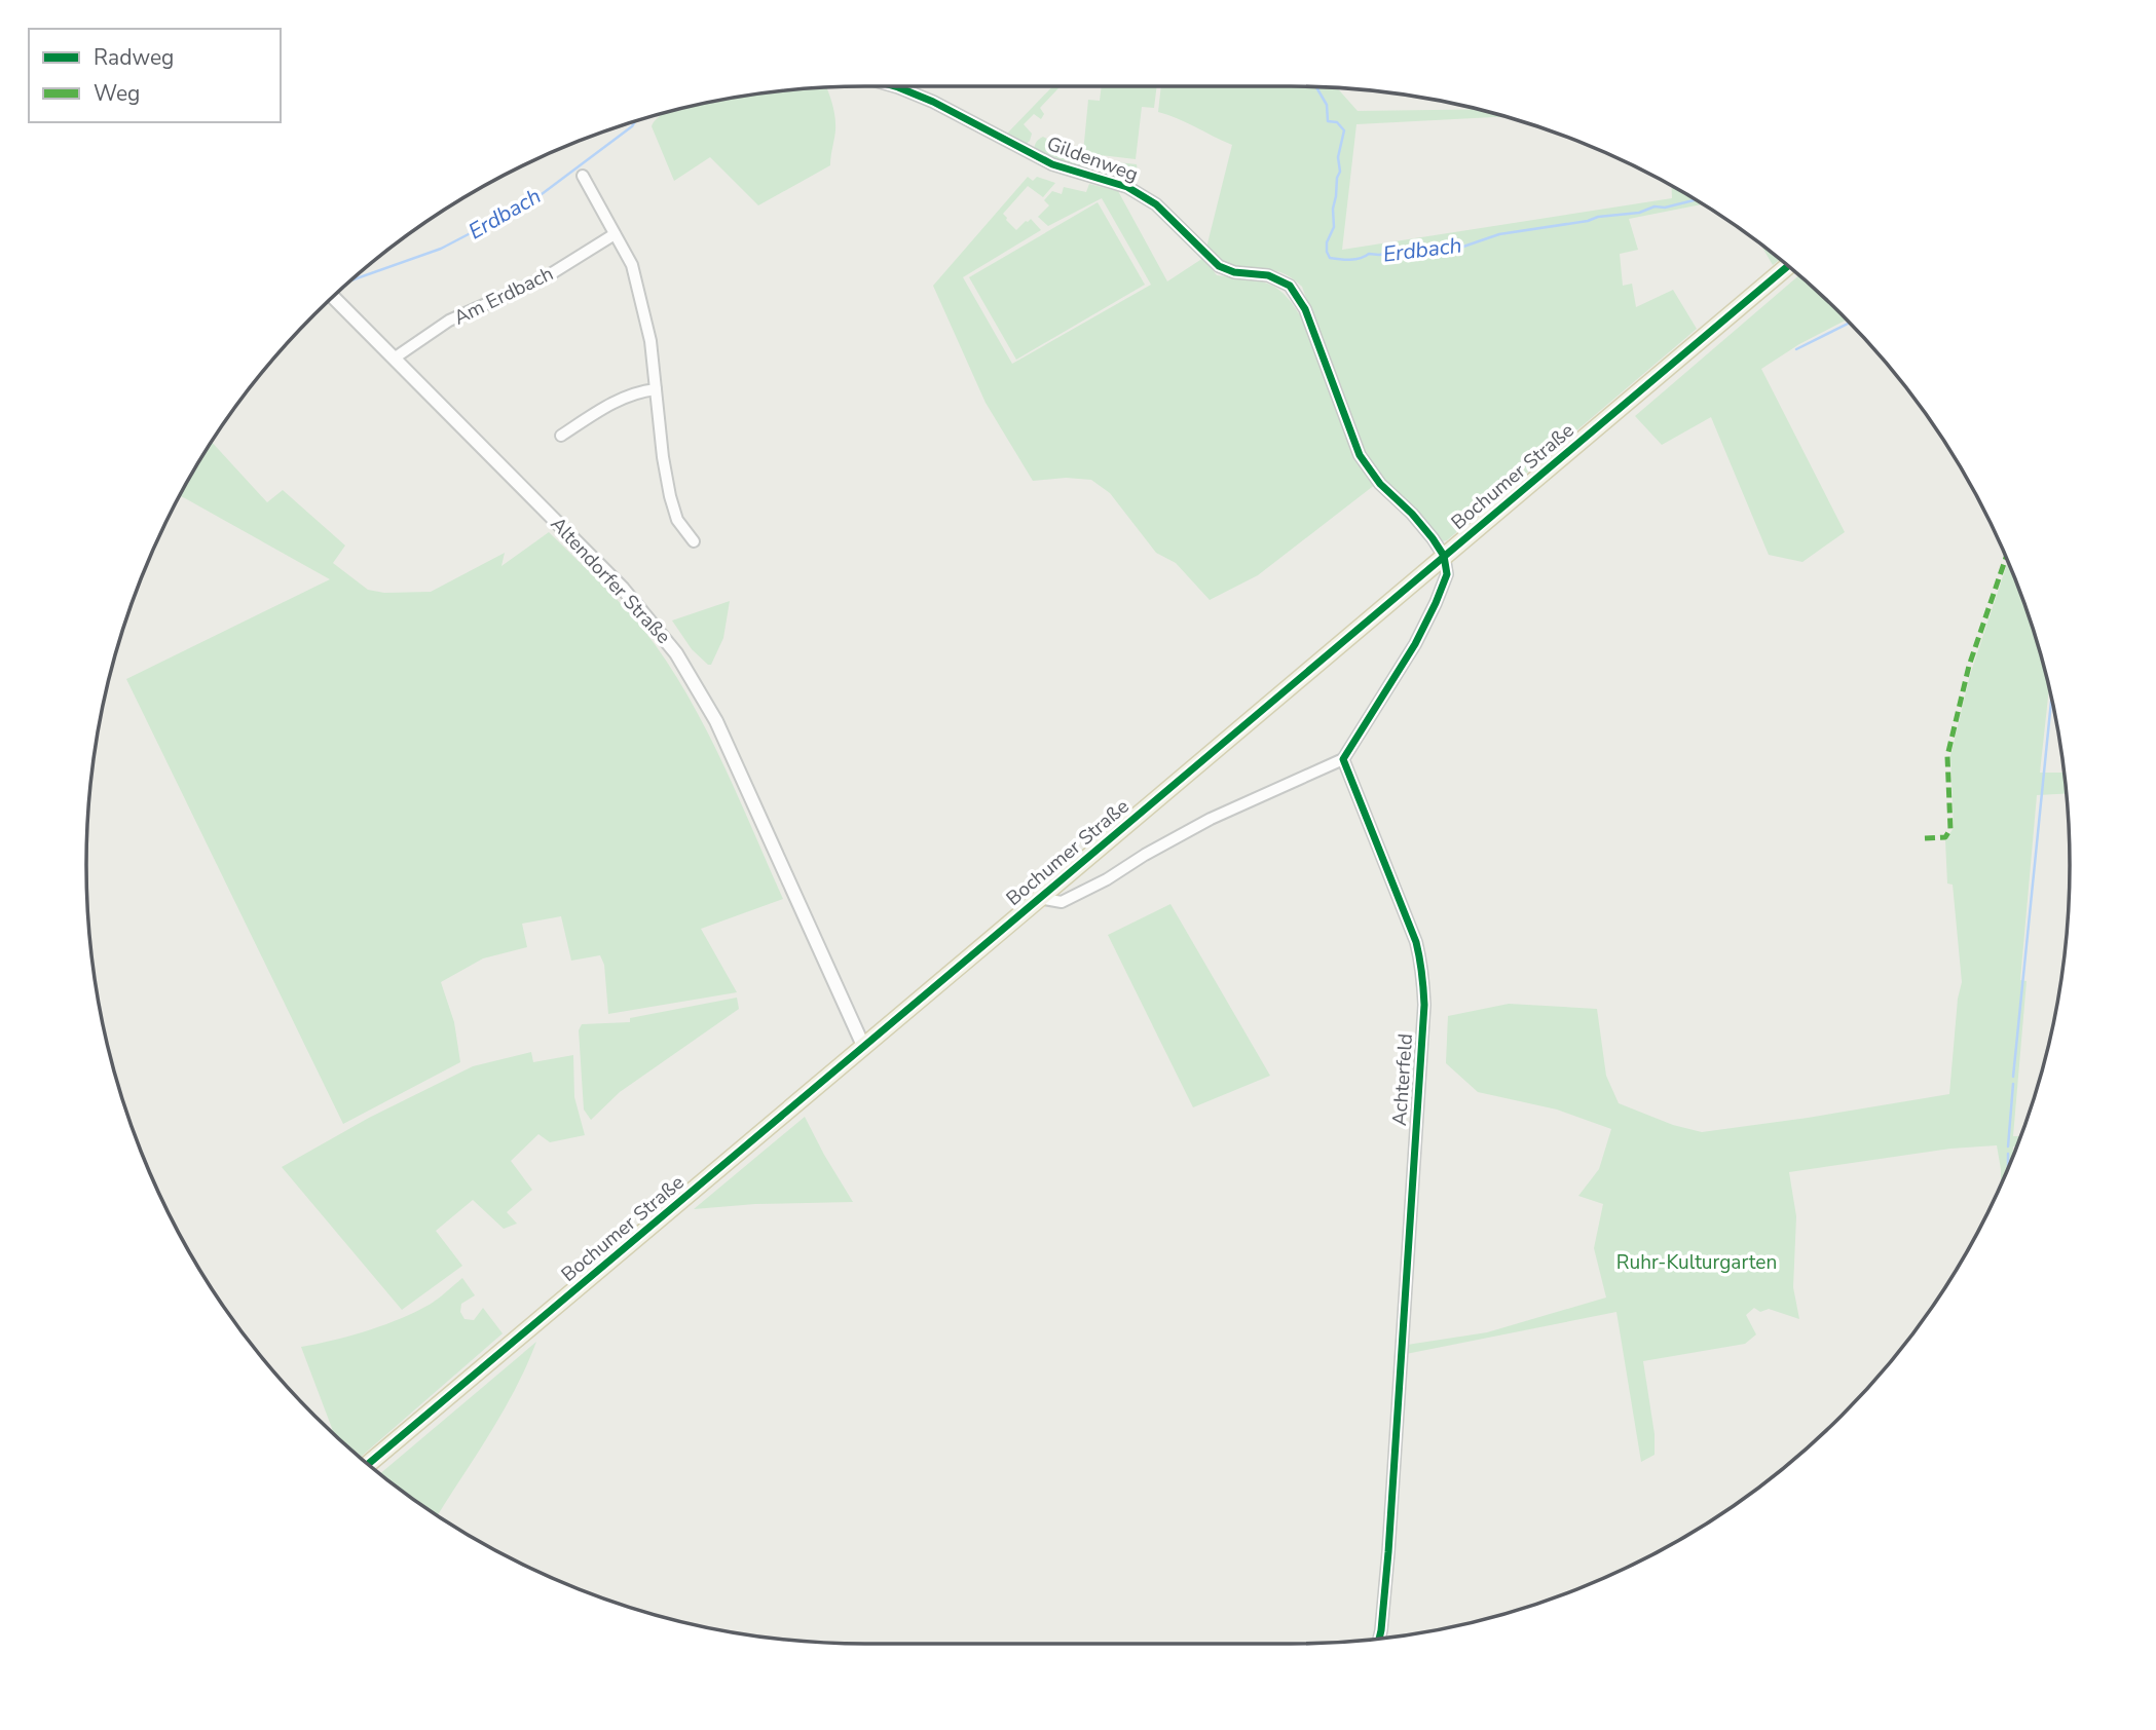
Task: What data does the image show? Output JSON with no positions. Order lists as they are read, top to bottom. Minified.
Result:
{"streets":{"main road":["Bochumer Straße"],"street":["Gildenweg","Am Erdbach","Altendorfer Straße","Achterfeld"]},"crossings":[["Gildenweg","Bochumer Straße"],["Am Erdbach","Altendorfer Straße"],["Bochumer Straße","Altendorfer Straße"]],"water":["Erdbach"],"parks":["Ruhr-Kulturgarten"],"legend":["Radweg","Weg"]}
